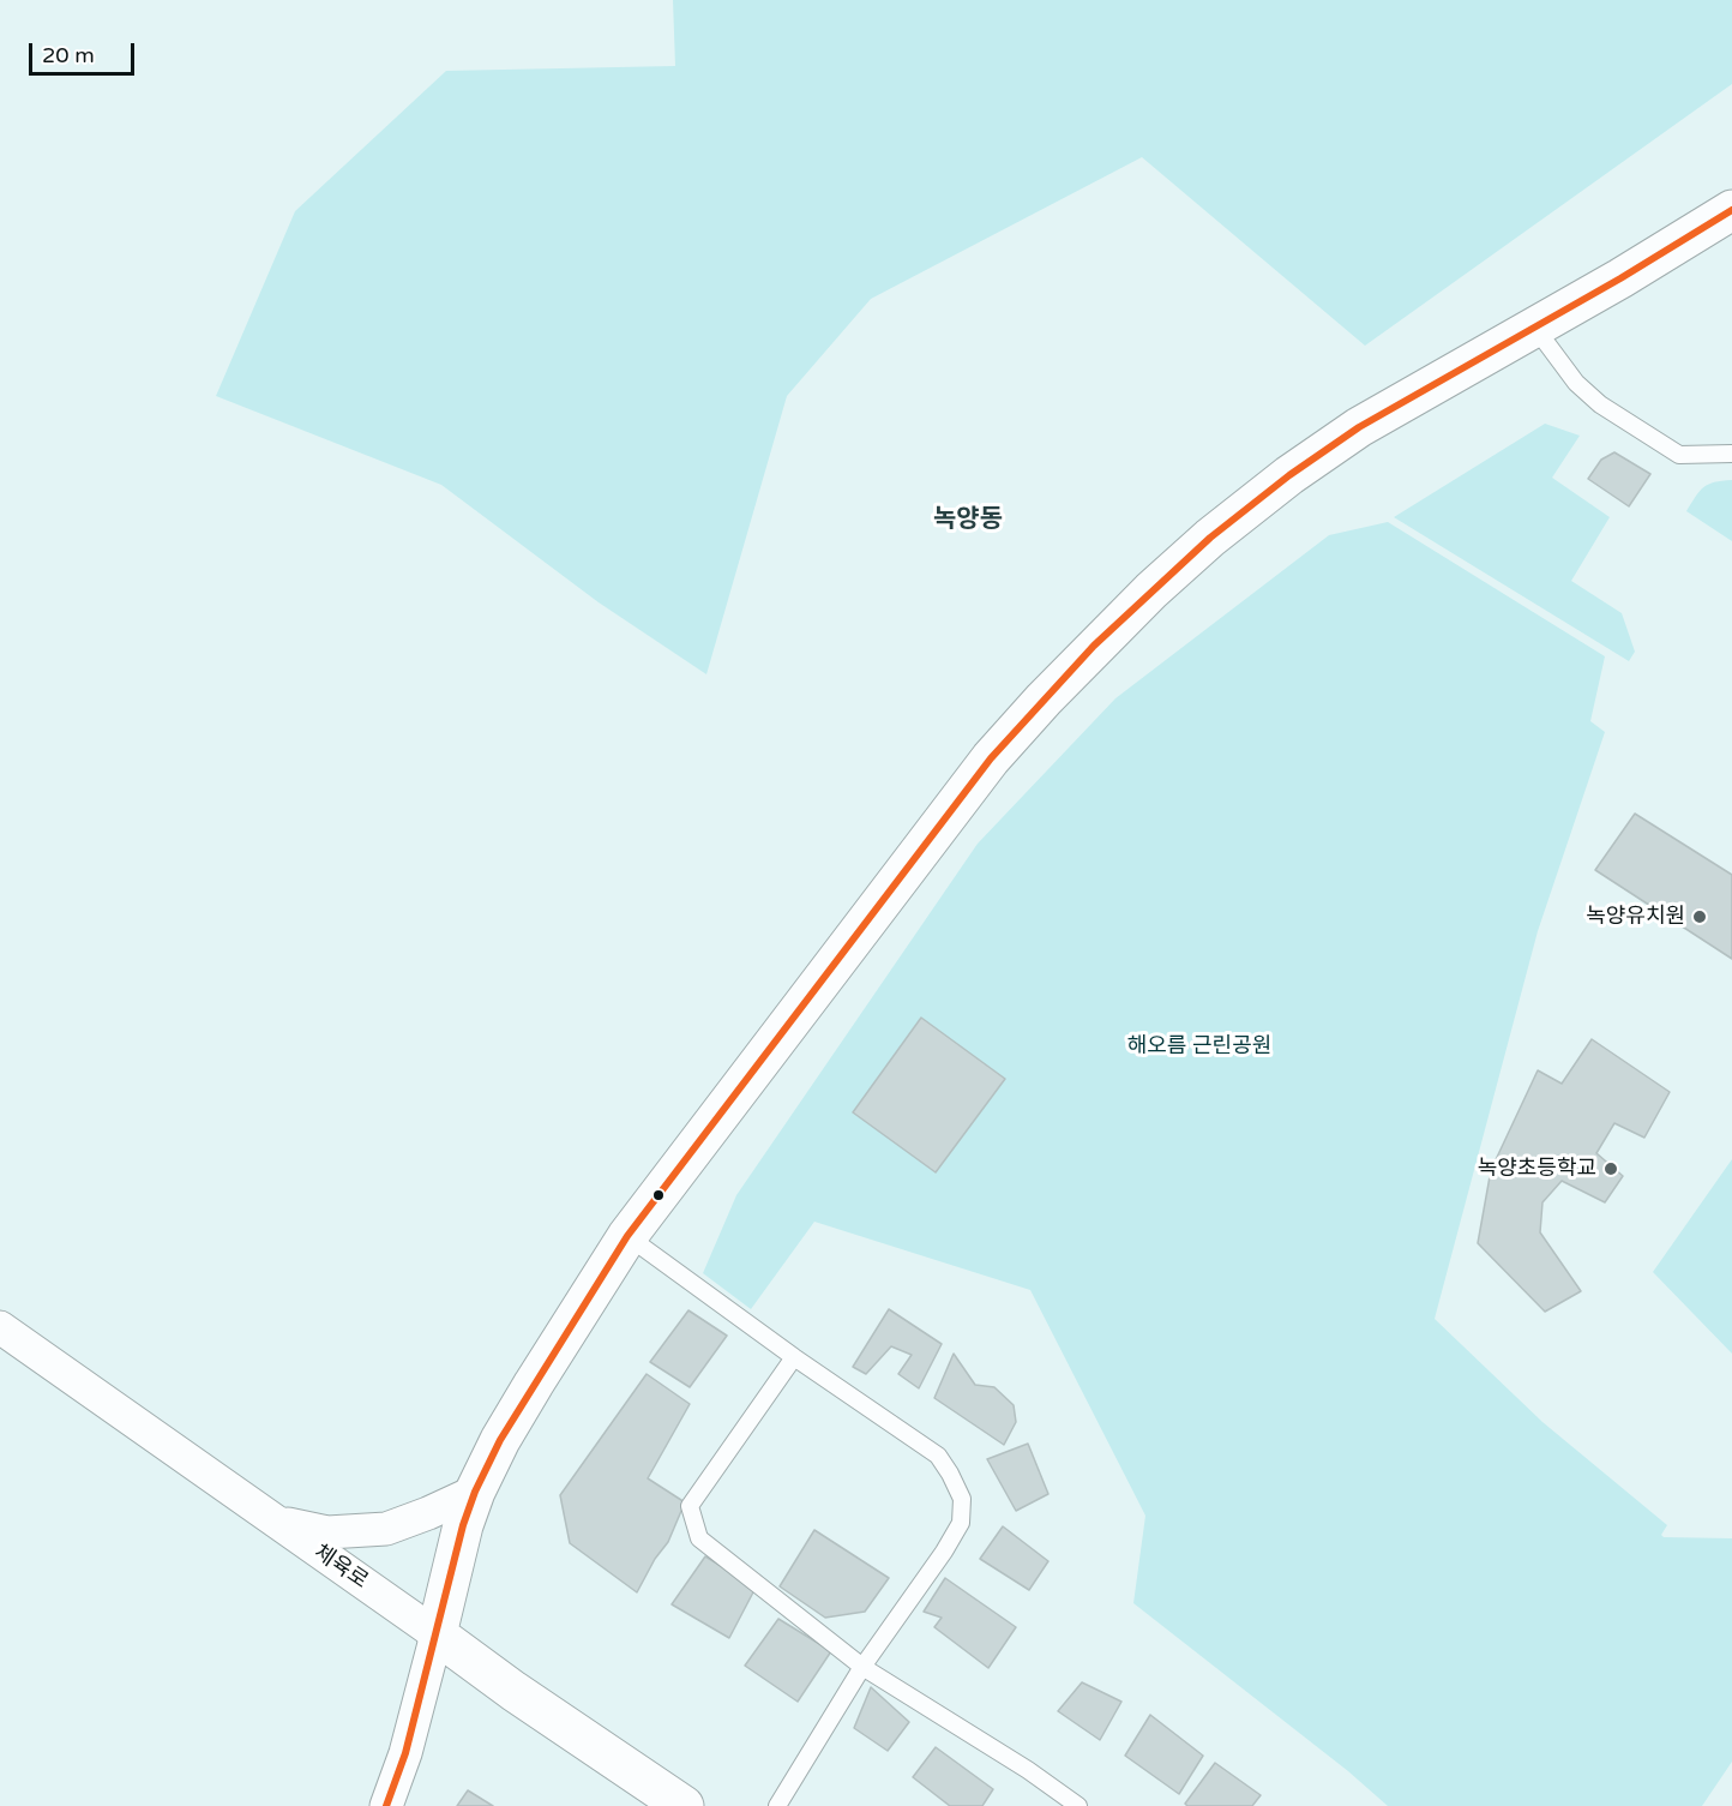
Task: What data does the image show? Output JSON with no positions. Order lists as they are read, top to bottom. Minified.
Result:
{"streets":{"street":["체육로"]},"districts":["녹양동"],"parks":["해오름 근린공원"],"places":["녹양유치원","녹양초등학교"],"scale_bar":"20 m"}
